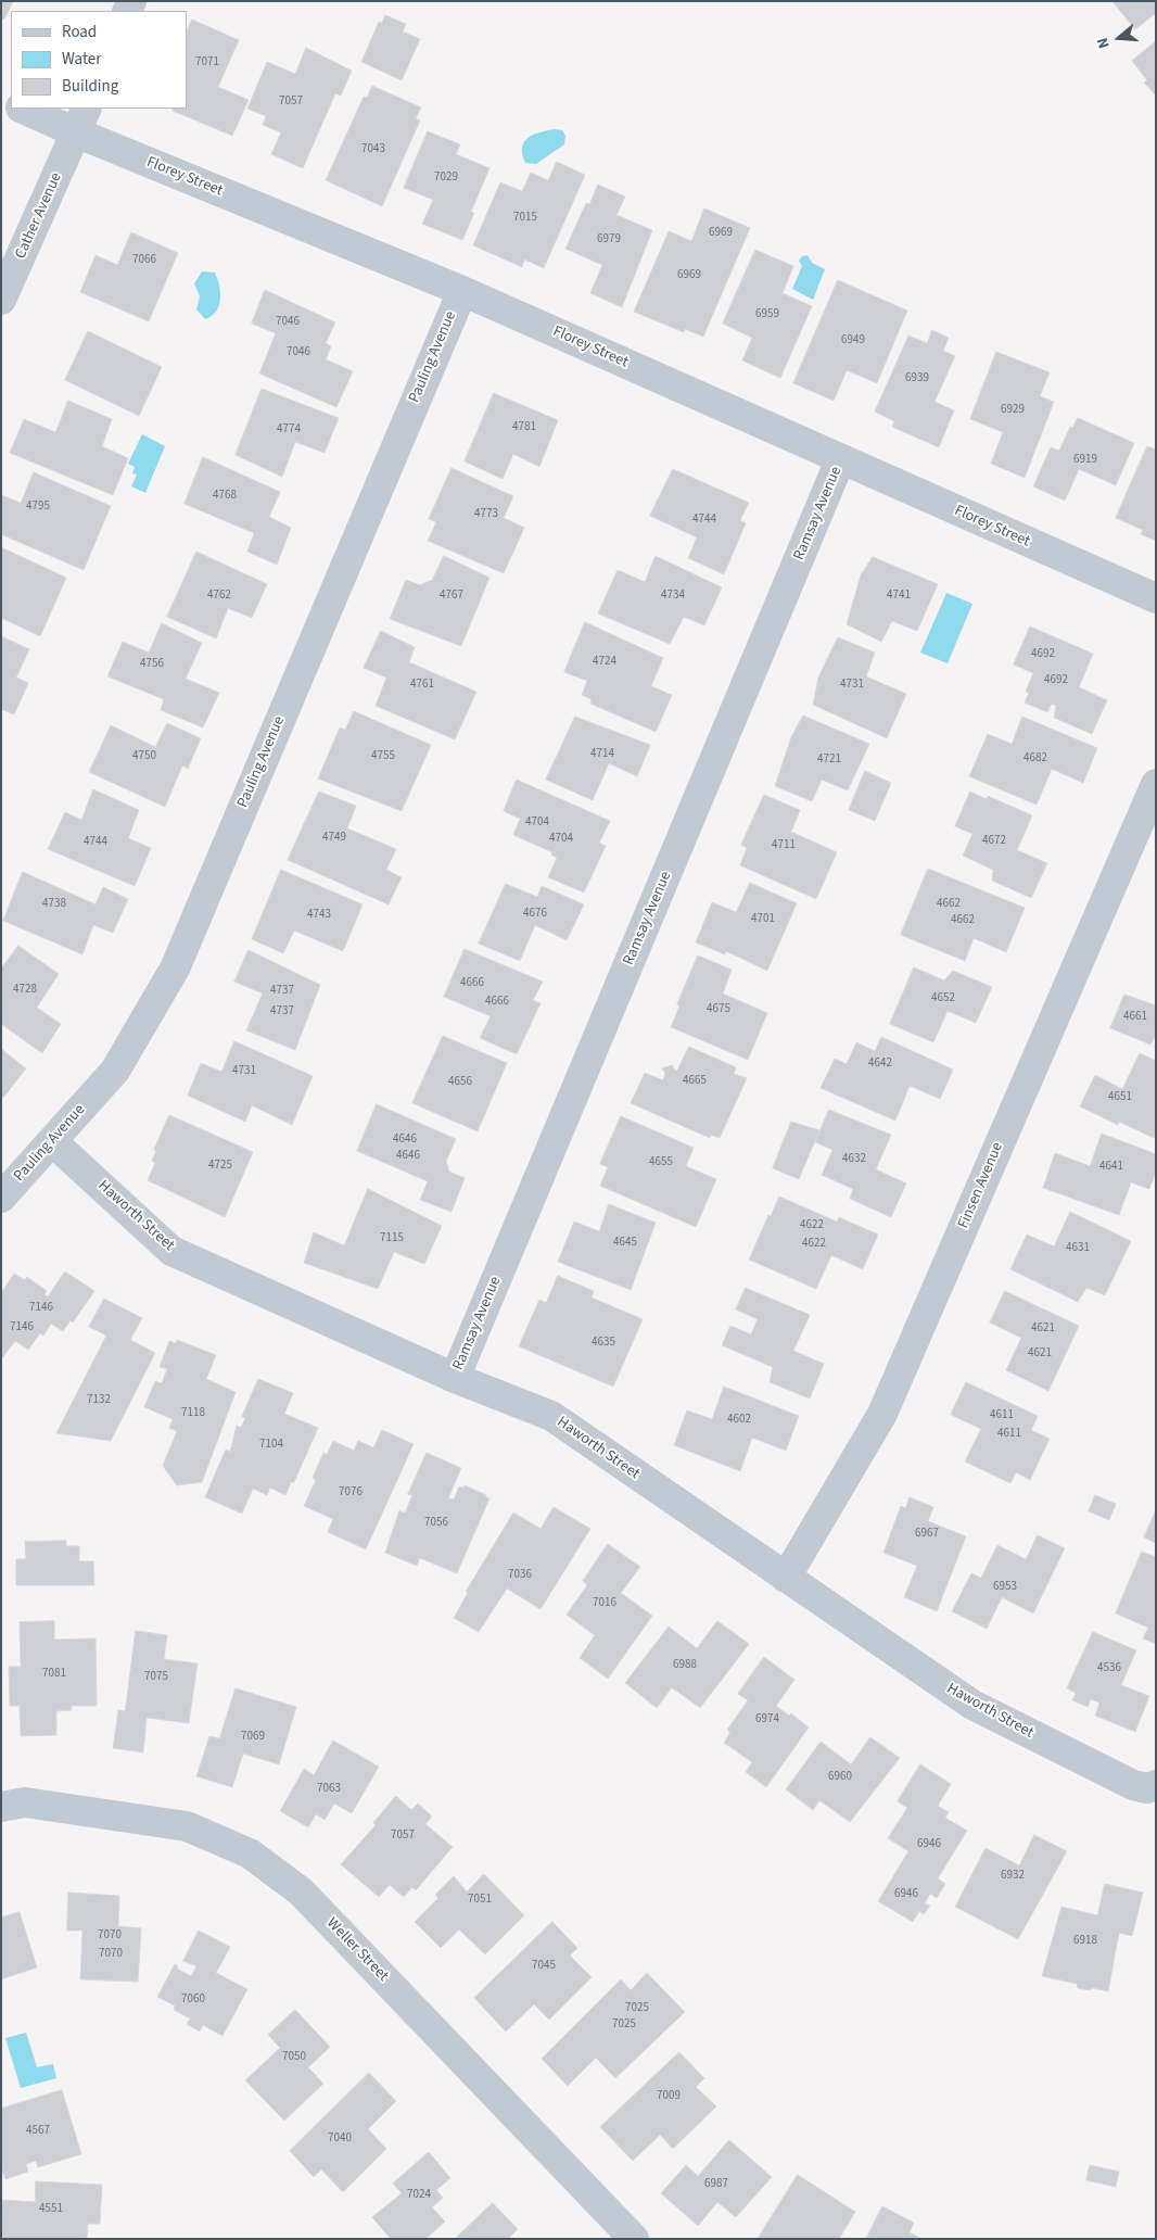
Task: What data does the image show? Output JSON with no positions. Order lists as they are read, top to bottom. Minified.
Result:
{"streets":{"street":["Florey Street","Cather Avenue","Pauling Avenue","Ramsay Avenue","Finsen Avenue","Haworth Street","Weller Street"]},"crossings":[["Florey Street","Cather Avenue"],["Florey Street","Pauling Avenue"],["Florey Street","Ramsay Avenue"],["Pauling Avenue","Haworth Street"],["Ramsay Avenue","Haworth Street"],["Finsen Avenue","Haworth Street"]],"house_numbers":["7071","7057","7043","7029","7015","6969","6979","7066","6969","6959","7046","6949","7046","6939","6929","4781","4774","6919","4768","4795","4773","4744","4762","4767","4734","4741","4692","4724","4756","4692","4761","4731","4714","4750","4755","4682","4721","4704","4749","4704","4672","4744","4711","4738","4662","4676","4743","4701","4662","4666","4728","4737","4652","4666","4675","4737","4661","4642","4731","4665","4656","4651","4646","4646","4632","4655","4725","4641","4622","7115","4645","4622","4631","7146","7146","4621","4635","4621","7132","7118","4611","4602","4611","7104","7076","7056","6967","7036","6953","7016","6988","4536","7081","7075","6974","7069","6960","7063","7057","6946","6932","6946","7051","7070","6918","7070","7045","7060","7025","7025","7050","7009","4567","7040","6987","7024","4551"],"legend":["Road","Water","Building"],"north":"left"}
